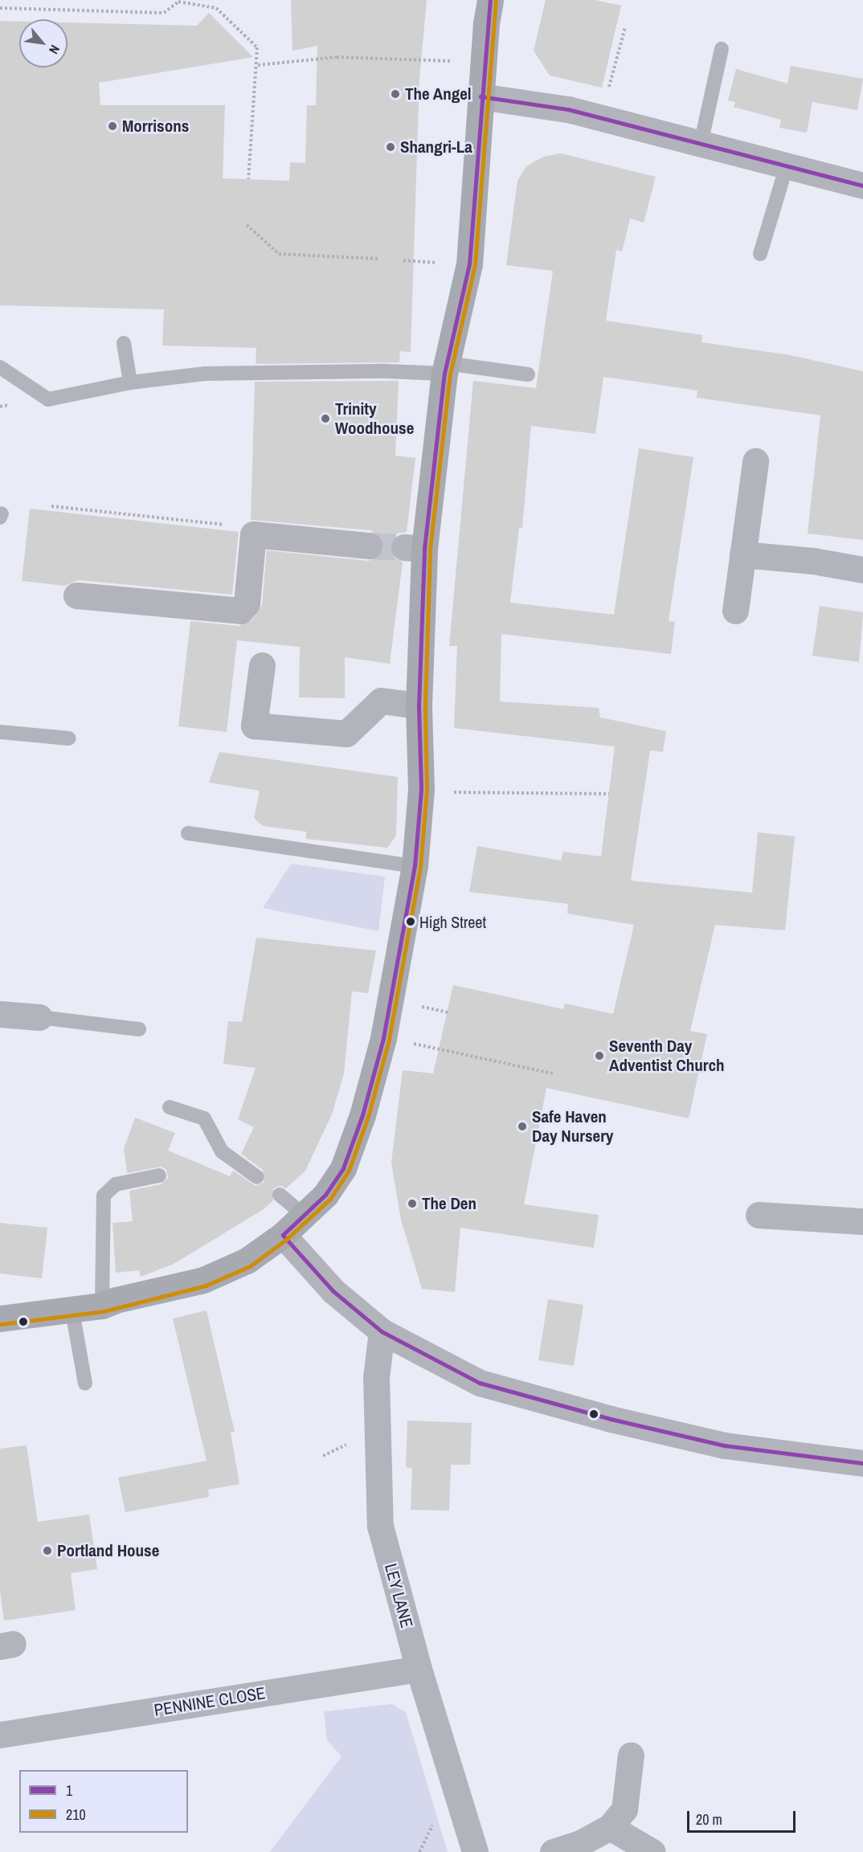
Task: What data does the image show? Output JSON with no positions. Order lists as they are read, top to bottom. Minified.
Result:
{"streets":{"street":["LEY LANE","PENNINE CLOSE"]},"crossings":[["LEY LANE","PENNINE CLOSE"]],"places":["The Angel","Morrisons","Shangri-La","Trinity Woodhouse","High Street","Seventh Day Adventist Church","Safe Haven Day Nursery","The Den","Portland House"],"lines":["transit line 1","transit line 210"],"legend":["1","210"],"scale_bar":"20 m","north":"bottom right"}
